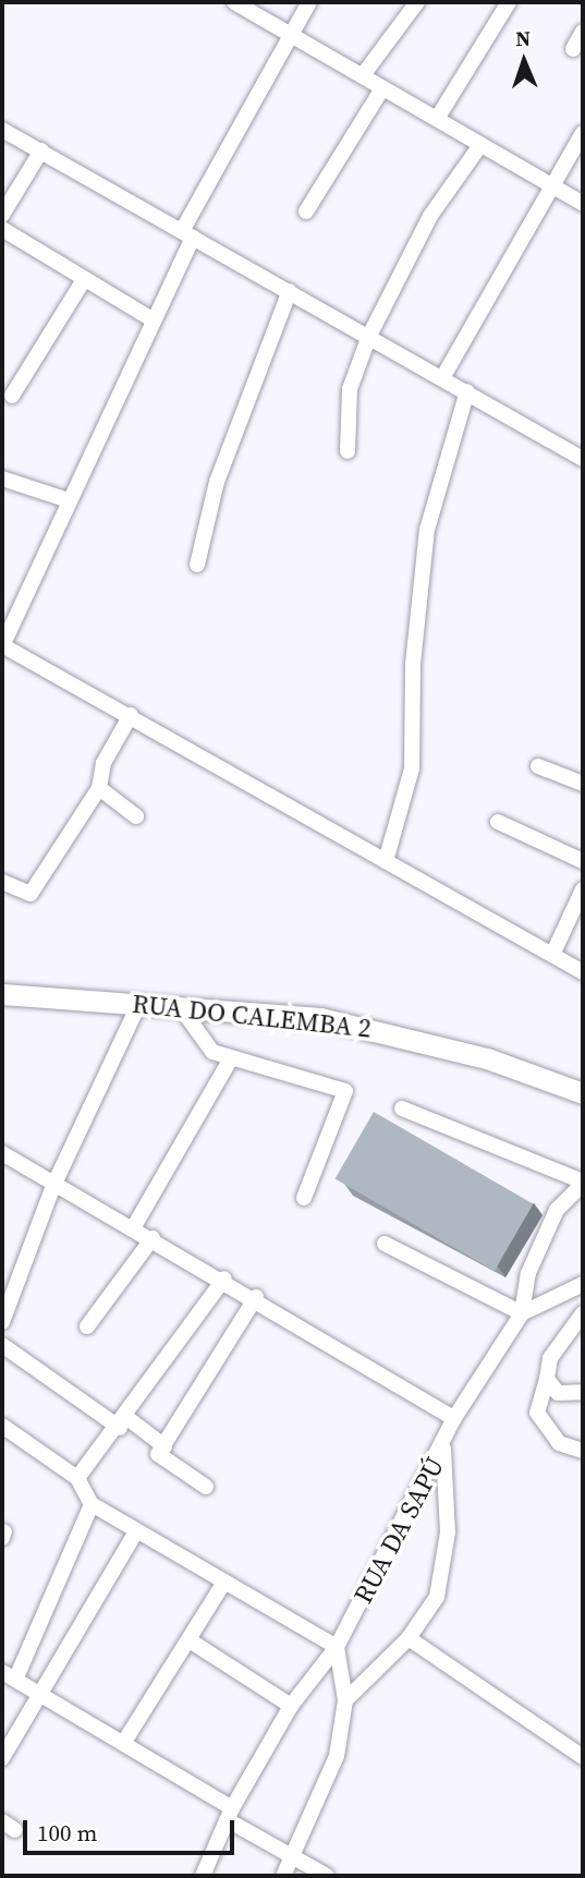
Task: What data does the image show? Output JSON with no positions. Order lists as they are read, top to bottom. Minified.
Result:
{"streets":{"main road":["RUA DO CALEMBA 2"],"street":["RUA DA SAPÚ"]},"scale_bar":"100 m","north":"top"}
